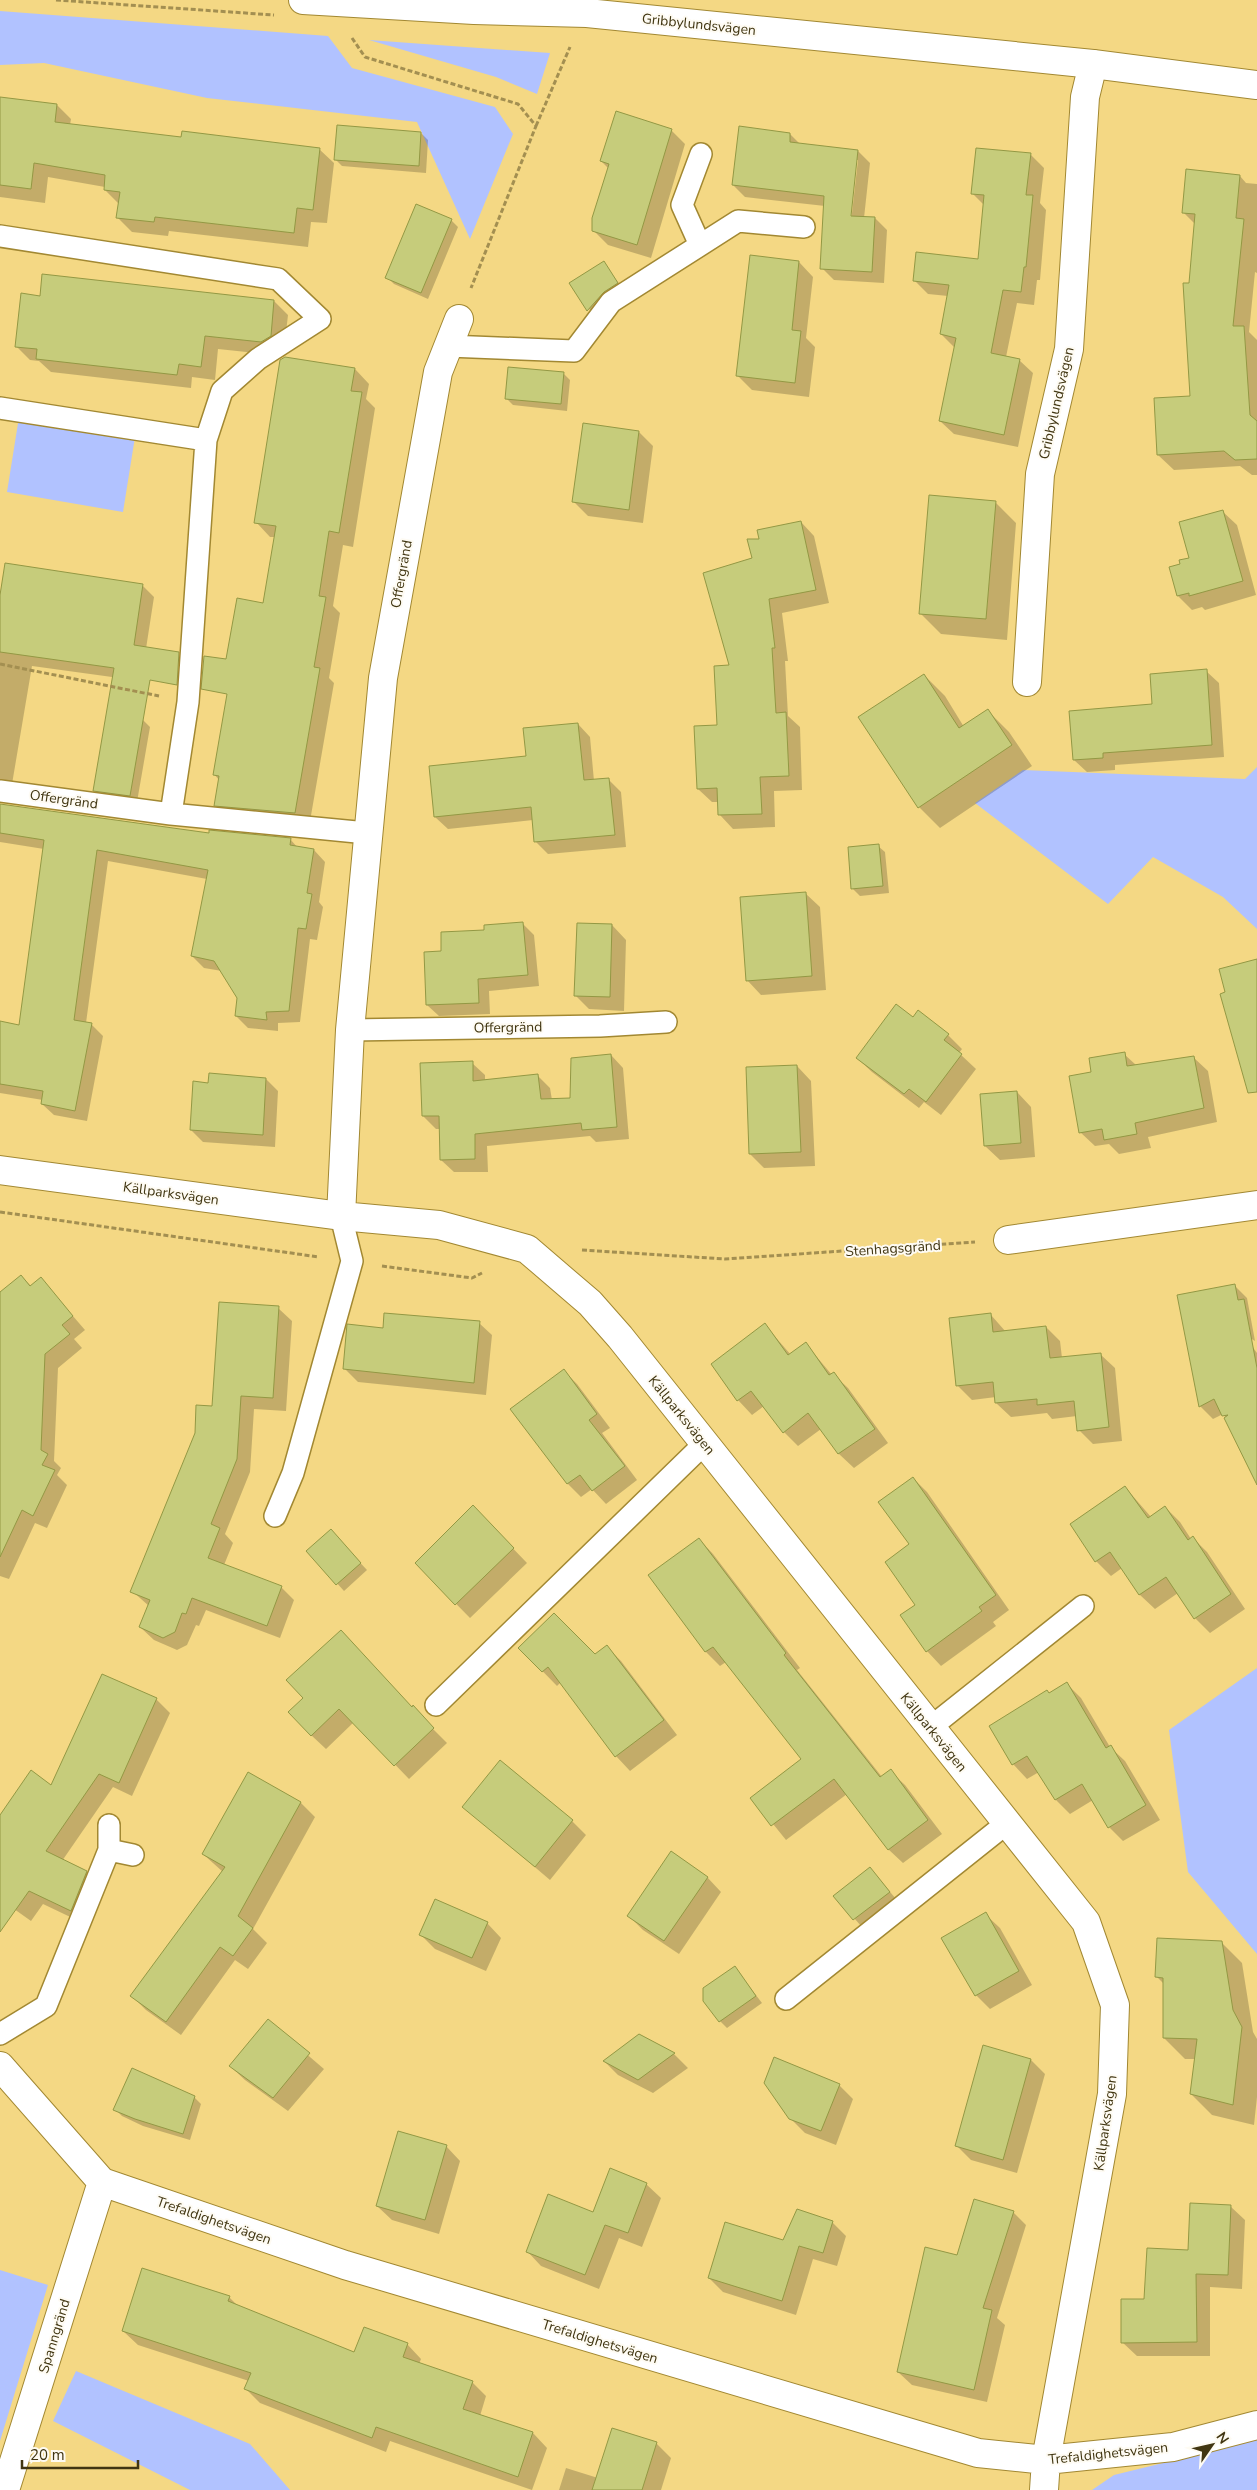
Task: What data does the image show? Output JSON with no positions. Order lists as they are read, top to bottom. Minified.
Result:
{"streets":{"street":["Gribbylundsvägen","Offergränd","Källparksvägen","Trefaldighetsvägen","Spanngränd"],"path":["Stenhagsgränd"]},"crossings":[["Offergränd","Källparksvägen"],["Källparksvägen","Stenhagsgränd"],["Källparksvägen","Trefaldighetsvägen"],["Trefaldighetsvägen","Spanngränd"]],"scale_bar":"20 m","north":"top right"}
